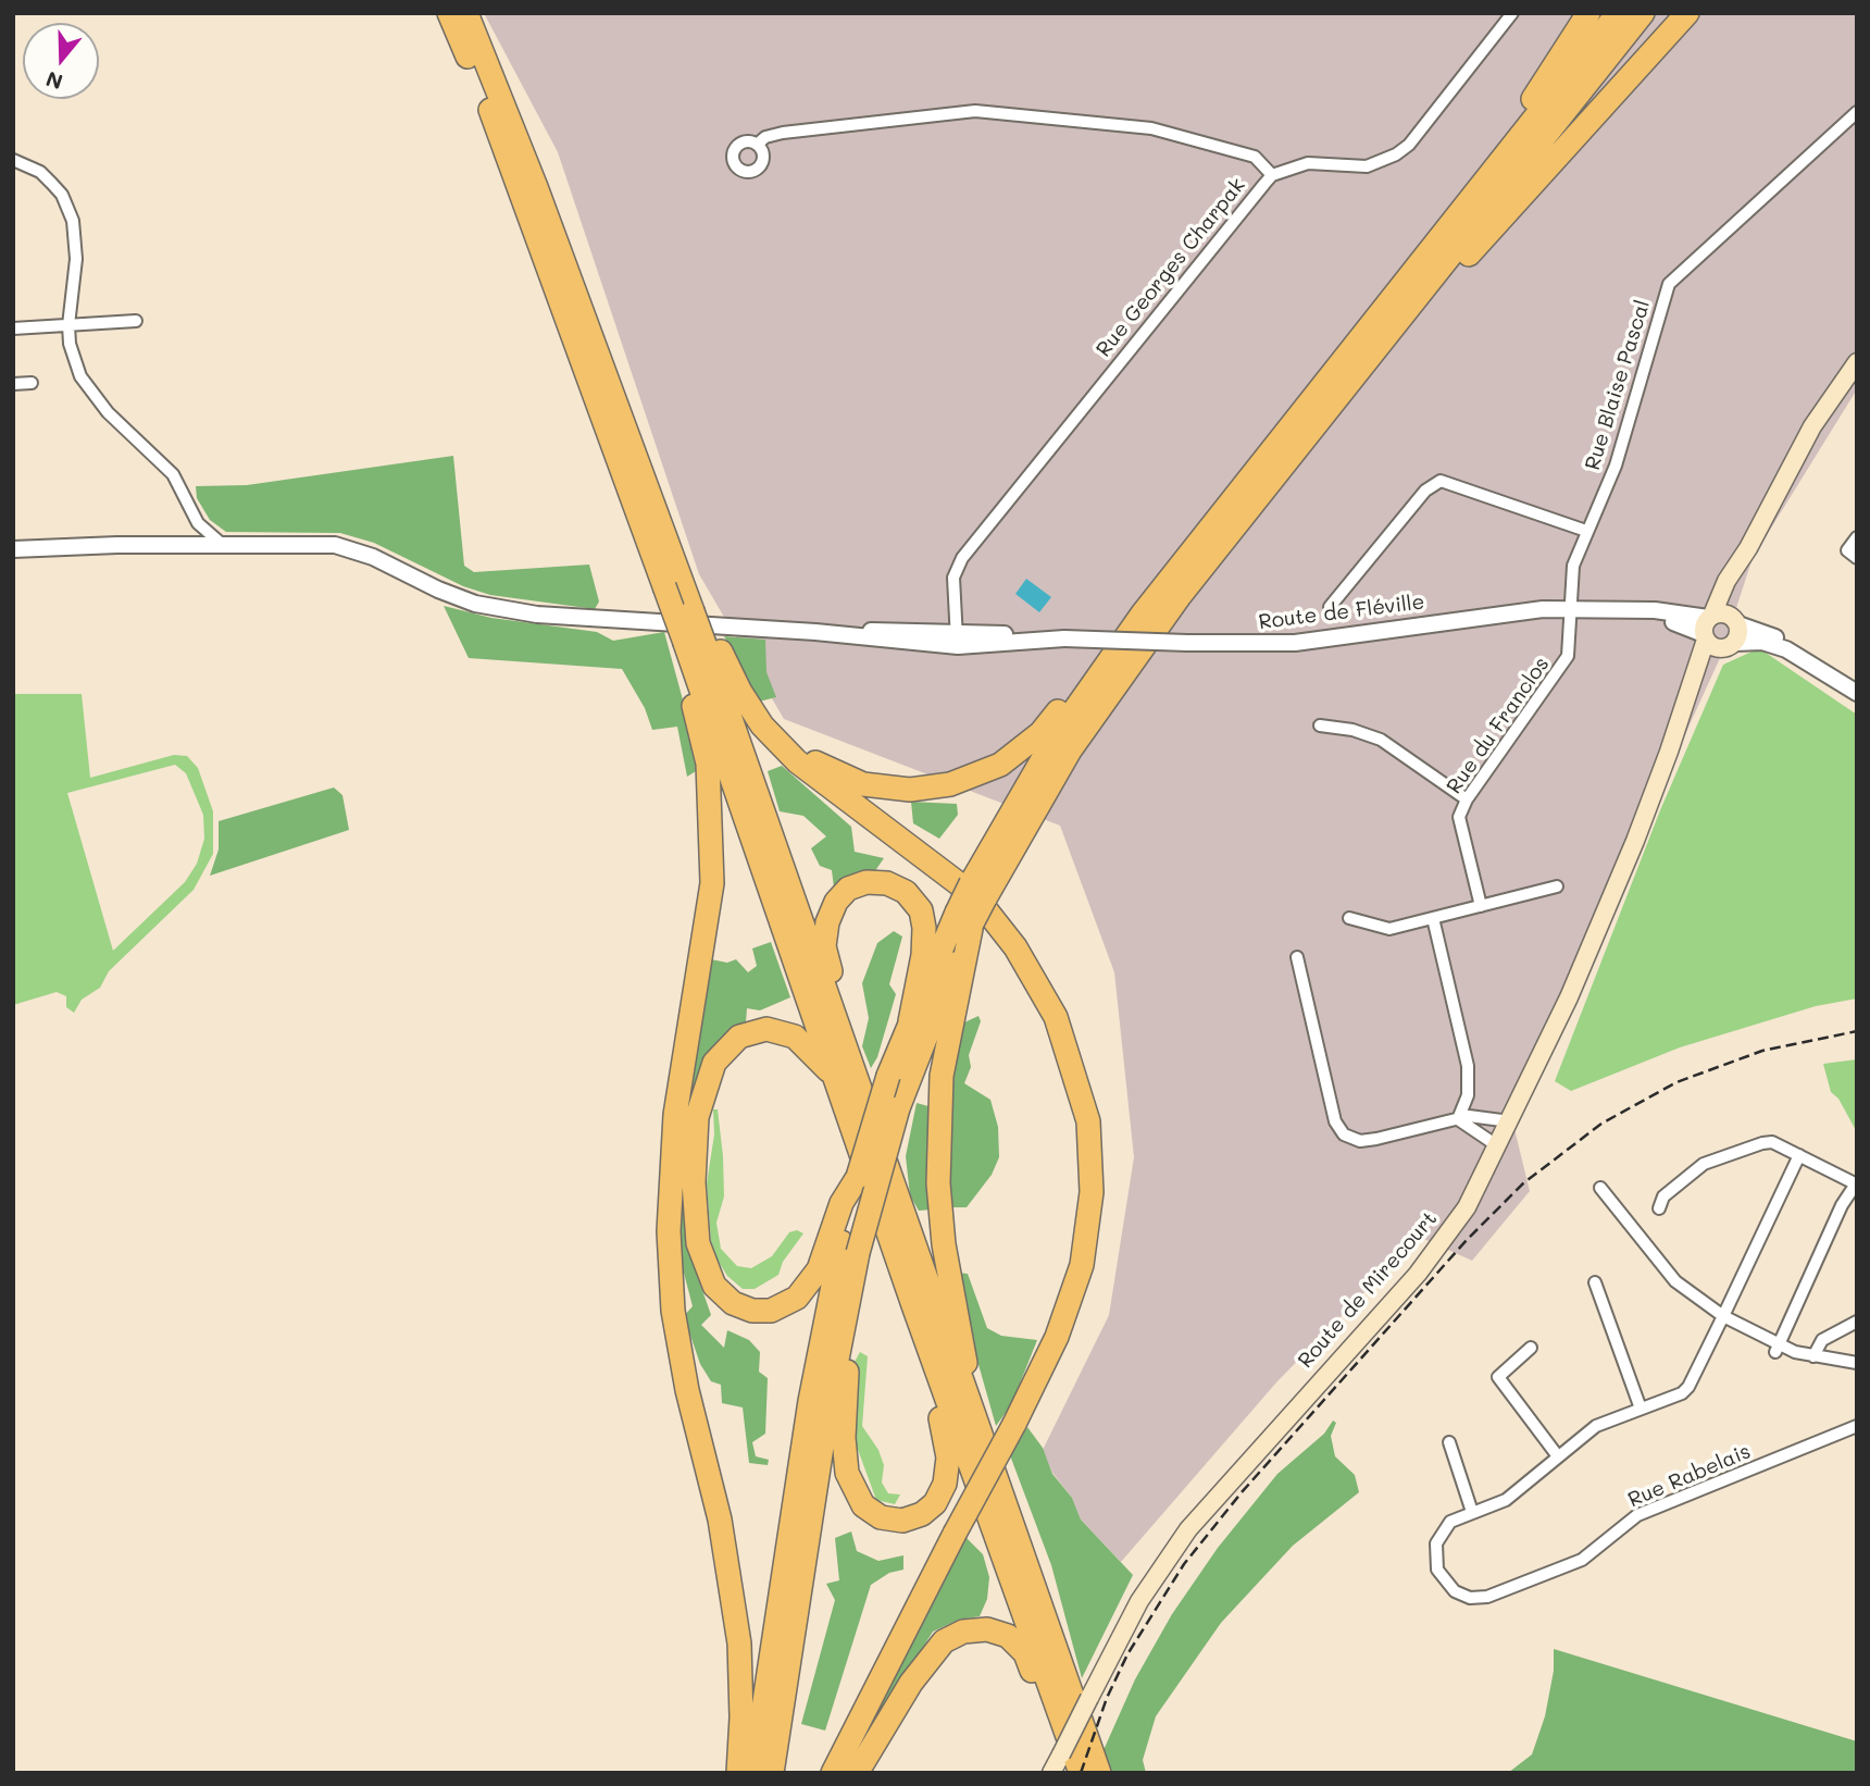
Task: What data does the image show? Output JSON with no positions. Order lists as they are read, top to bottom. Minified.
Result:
{"streets":{"main road":["Route de Mirecourt"],"street":["Rue Georges Charpak","Rue Blaise Pascal","Route de Fléville","Rue du Franclos","Rue Rabelais"]},"crossings":[["Rue Georges Charpak","Route de Fléville"],["Rue Blaise Pascal","Route de Fléville"],["Rue Blaise Pascal","Rue du Franclos"],["Route de Fléville","Rue du Franclos"],["Route de Fléville","Route de Mirecourt"]],"north":"bottom"}
